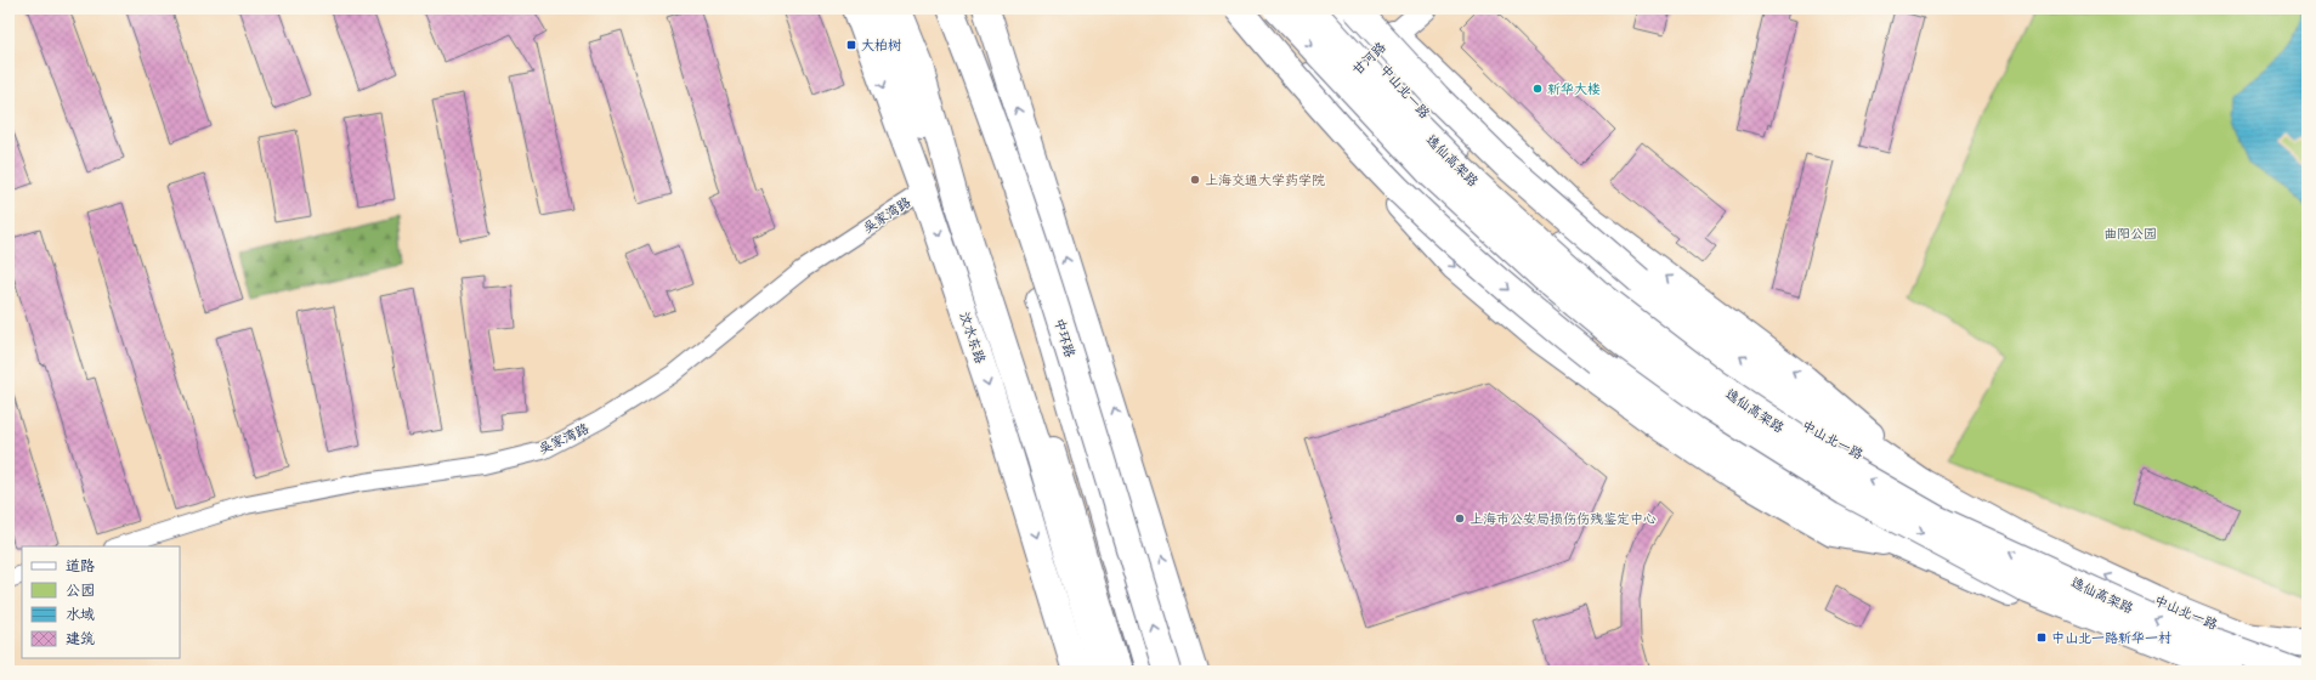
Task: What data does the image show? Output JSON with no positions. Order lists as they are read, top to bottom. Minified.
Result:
{"streets":{"main road":["中山北一路","逸仙高架路","汶水东路","中环路"],"street":["甘河路","吴家湾路"]},"crossings":[["甘河路","中山北一路"],["吴家湾路","汶水东路"]],"parks":["曲阳公园"],"places":{"transit":["大柏树","中山北一路新华一村"],"other":["新华大楼","上海交通大学药学院","上海市公安局损伤伤残鉴定中心"]},"legend":["道路","公园","水域","建筑"]}
